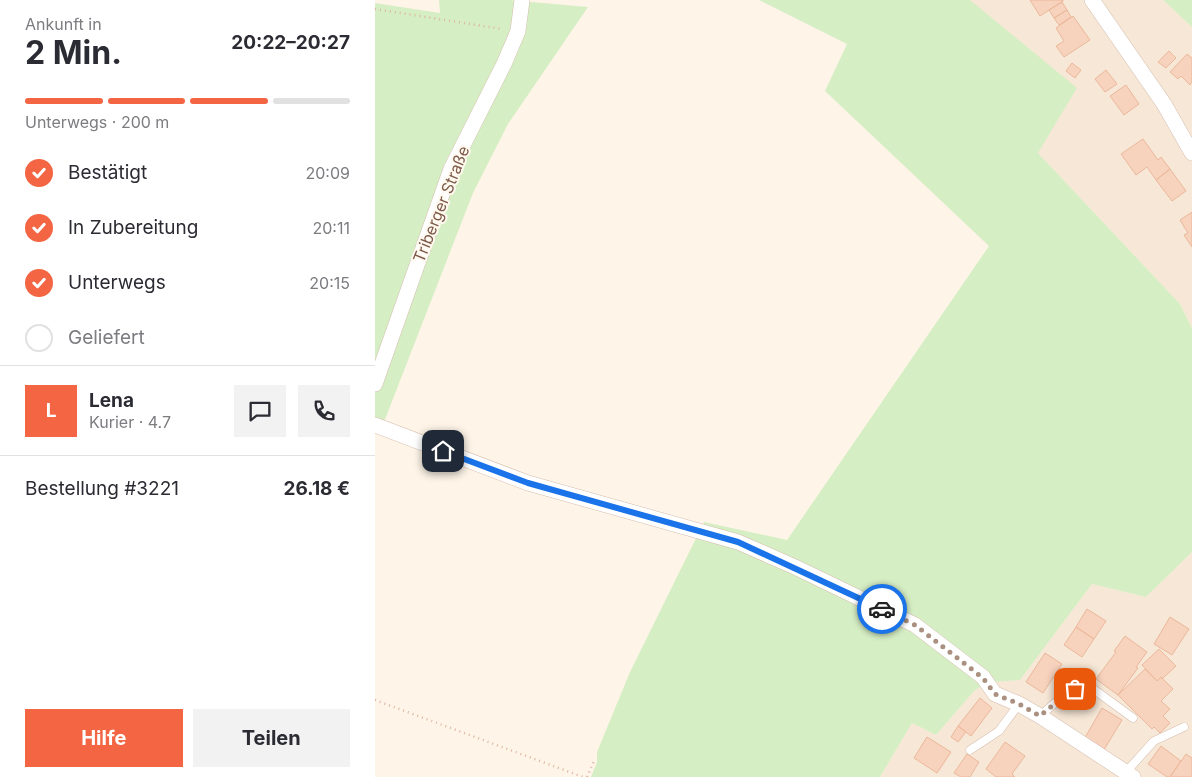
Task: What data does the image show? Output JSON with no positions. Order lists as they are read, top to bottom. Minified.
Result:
{"streets":{"street":["Triberger Straße"]},"page":{"heading":["2 Min.","Ankunft in","20:22–20:27"],"panel":["Lena","Kurier · 4.7","Bestellung #3221","26.18 €"],"bar":"Unterwegs · 200 m","list":[["Bestätigt","20:09"],["In Zubereitung","20:11"],["Unterwegs","20:15"],"Geliefert"],"round":"L","buttons":["Hilfe","Teilen"]}}
